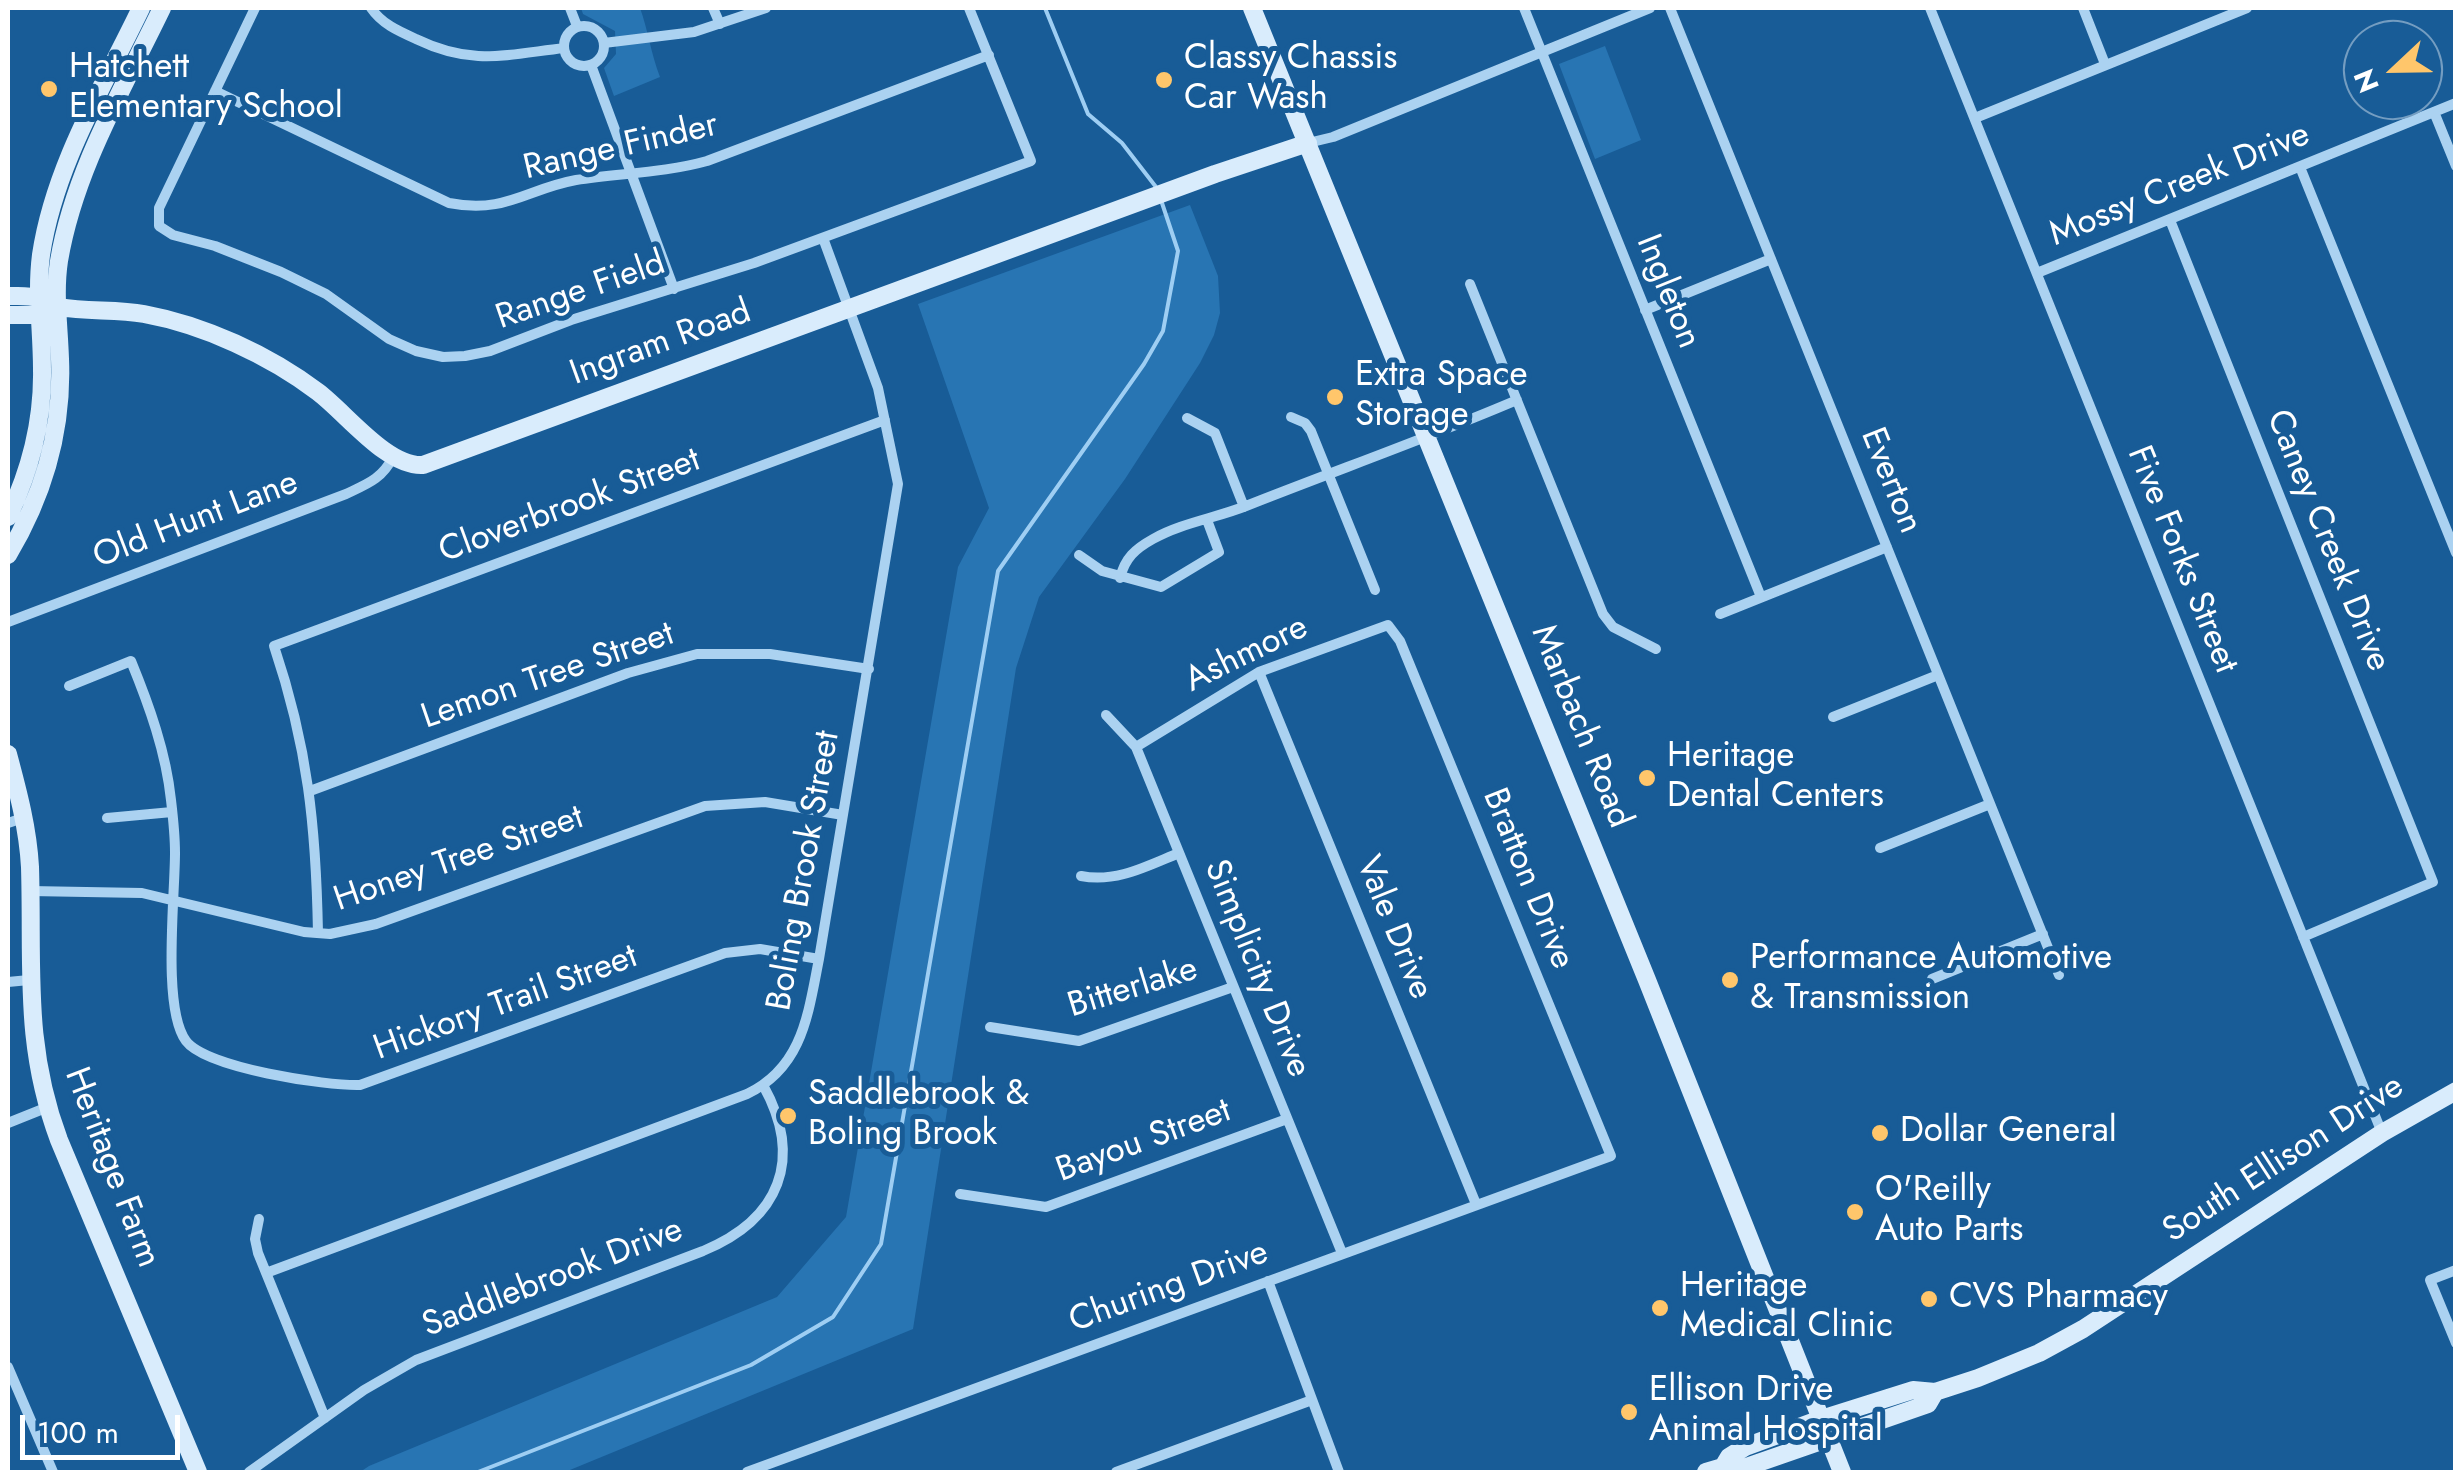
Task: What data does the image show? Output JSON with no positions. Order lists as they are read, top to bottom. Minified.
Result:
{"streets":{"street":["Range Finder","Mossy Creek Drive","Range Field","Ingleton","Ingram Road","Everton","Cloverbrook Street","Old Hunt Lane","Caney Creek Drive","Five Forks Street","Ashmore","Lemon Tree Street","Marbach Road","Honey Tree Street","Boling Brook Street","Bratton Drive","Vale Drive","Simplicity Drive","Bitterlake","Hickory Trail Street","Bayou Street","South Ellison Drive","Heritage Farm","Saddlebrook Drive","Churing Drive"]},"crossings":[["Range Finder","Range Field"],["Mossy Creek Drive","Caney Creek Drive"],["Mossy Creek Drive","Five Forks Street"],["Range Field","Boling Brook Street"],["Ingram Road","Old Hunt Lane"],["Ingram Road","Marbach Road"],["Ingram Road","Boling Brook Street"],["Cloverbrook Street","Lemon Tree Street"],["Cloverbrook Street","Boling Brook Street"],["Caney Creek Drive","Five Forks Street"],["Five Forks Street","South Ellison Drive"],["Ashmore","Bratton Drive"],["Ashmore","Vale Drive"],["Ashmore","Simplicity Drive"],["Lemon Tree Street","Boling Brook Street"],["Marbach Road","South Ellison Drive"],["Honey Tree Street","Boling Brook Street"],["Honey Tree Street","Hickory Trail Street"],["Honey Tree Street","Heritage Farm"],["Boling Brook Street","Hickory Trail Street"],["Boling Brook Street","Saddlebrook Drive"],["Bratton Drive","Churing Drive"],["Vale Drive","Churing Drive"],["Simplicity Drive","Bitterlake"],["Simplicity Drive","Bayou Street"],["Simplicity Drive","Churing Drive"]],"places":["Classy Chassis Car Wash","Hatchett Elementary School","Extra Space Storage","Heritage Dental Centers","Performance Automotive & Transmission","Saddlebrook & Boling Brook","Dollar General","O'Reilly Auto Parts","CVS Pharmacy","Heritage Medical Clinic","Ellison Drive Animal Hospital"],"scale_bar":"100 m","north":"left"}
